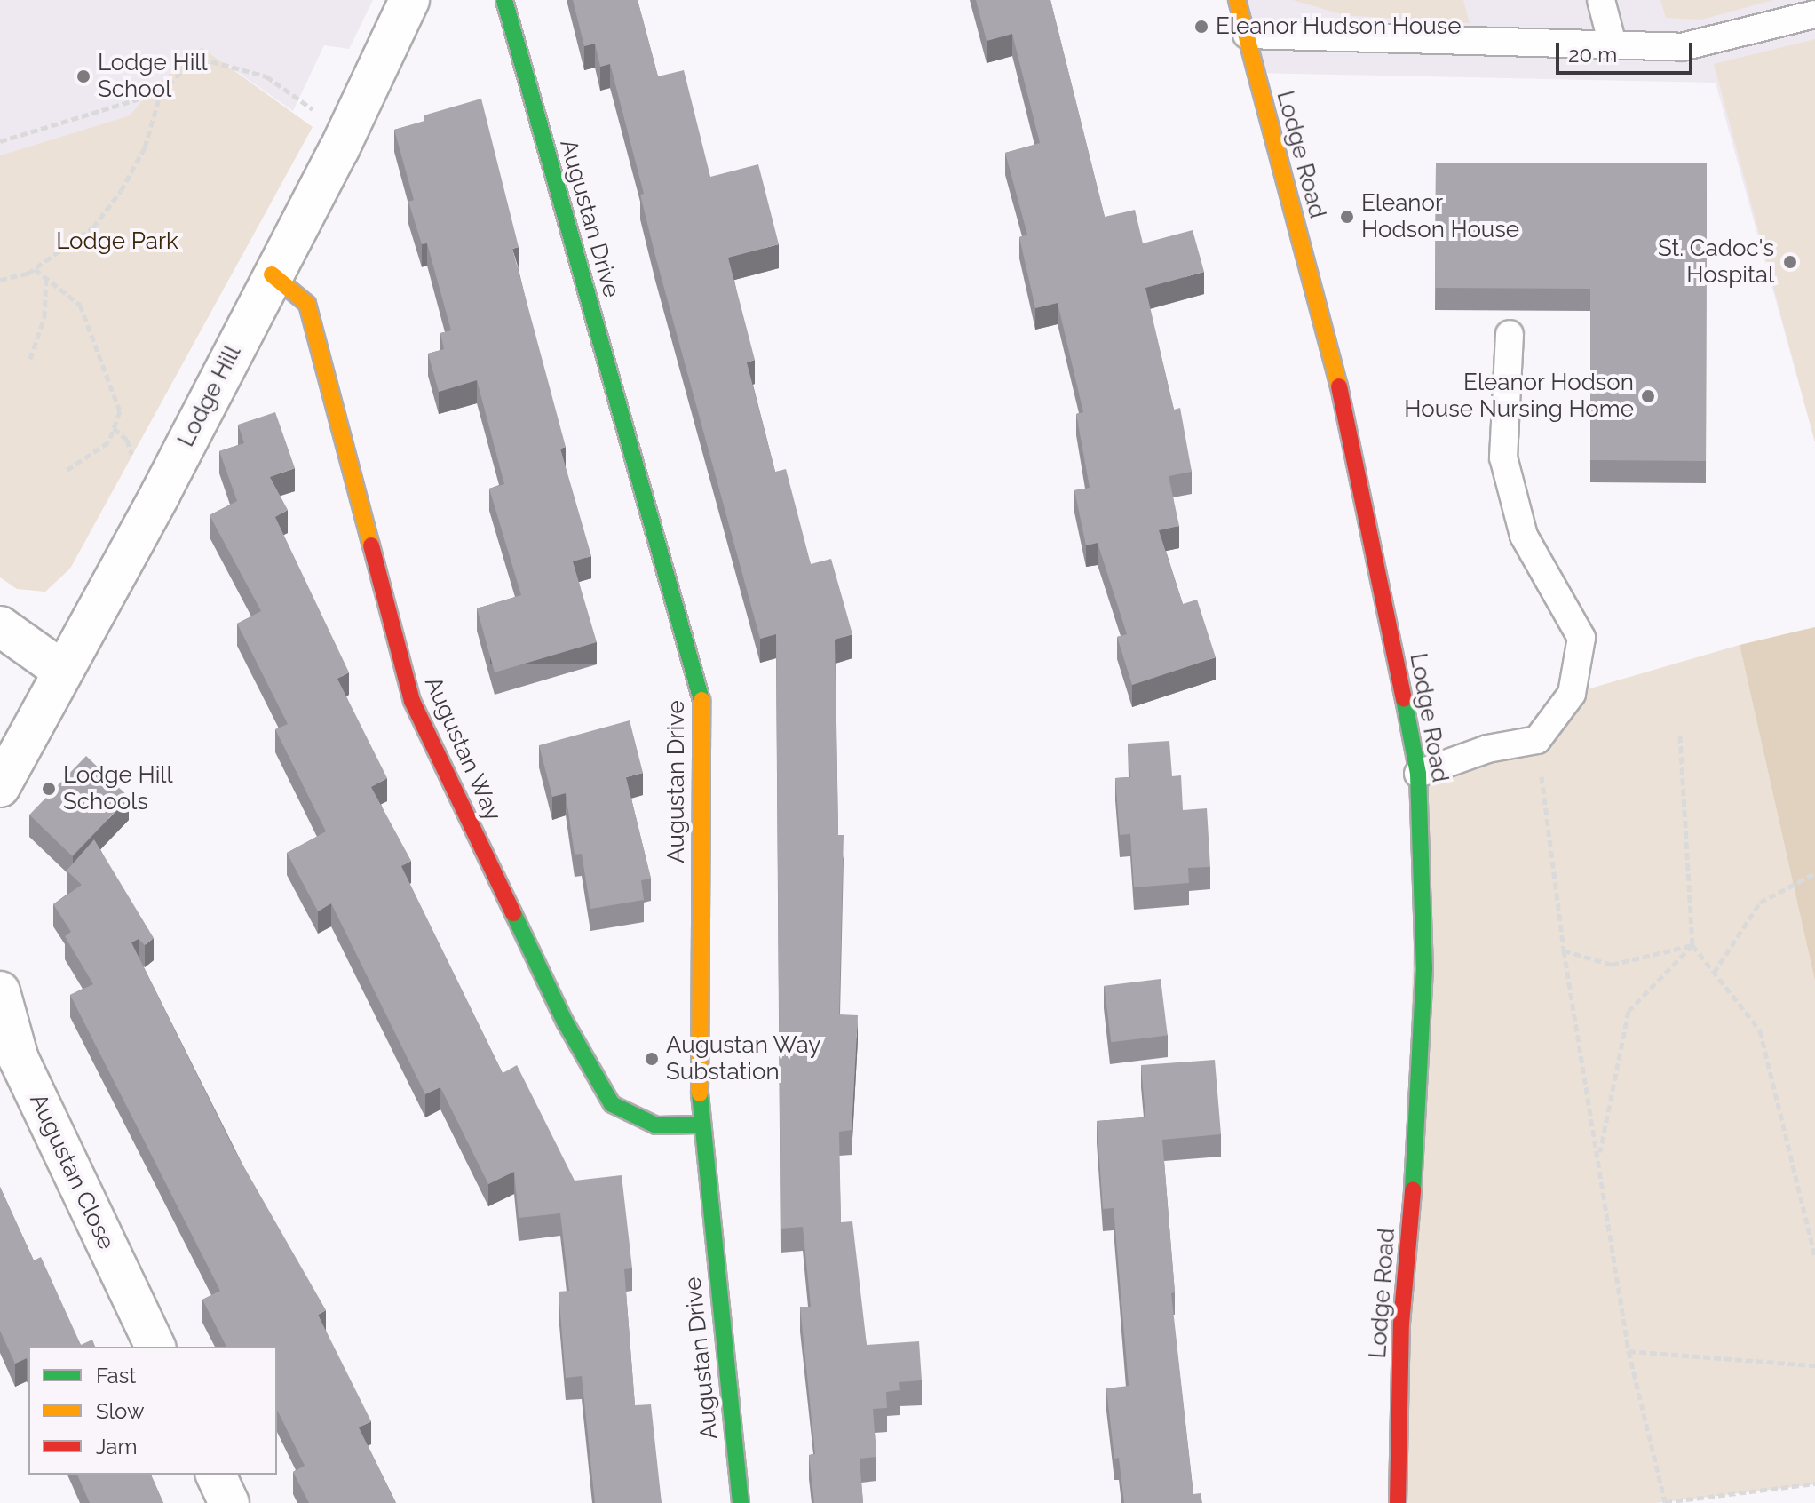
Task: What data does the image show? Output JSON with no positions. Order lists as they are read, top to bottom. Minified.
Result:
{"streets":{"street":["Lodge Road","Augustan Drive","Lodge Hill","Augustan Way","Augustan Close"]},"crossings":[["Augustan Drive","Augustan Way"],["Lodge Hill","Augustan Way"]],"parks":["Lodge Park"],"places":["Eleanor Hudson House","Lodge Hill School","Eleanor Hodson House","St. Cadoc's Hospital","Eleanor Hodson House Nursing Home","Lodge Hill Schools","Augustan Way Substation"],"legend":["Fast","Slow","Jam"],"scale_bar":"20 m"}
